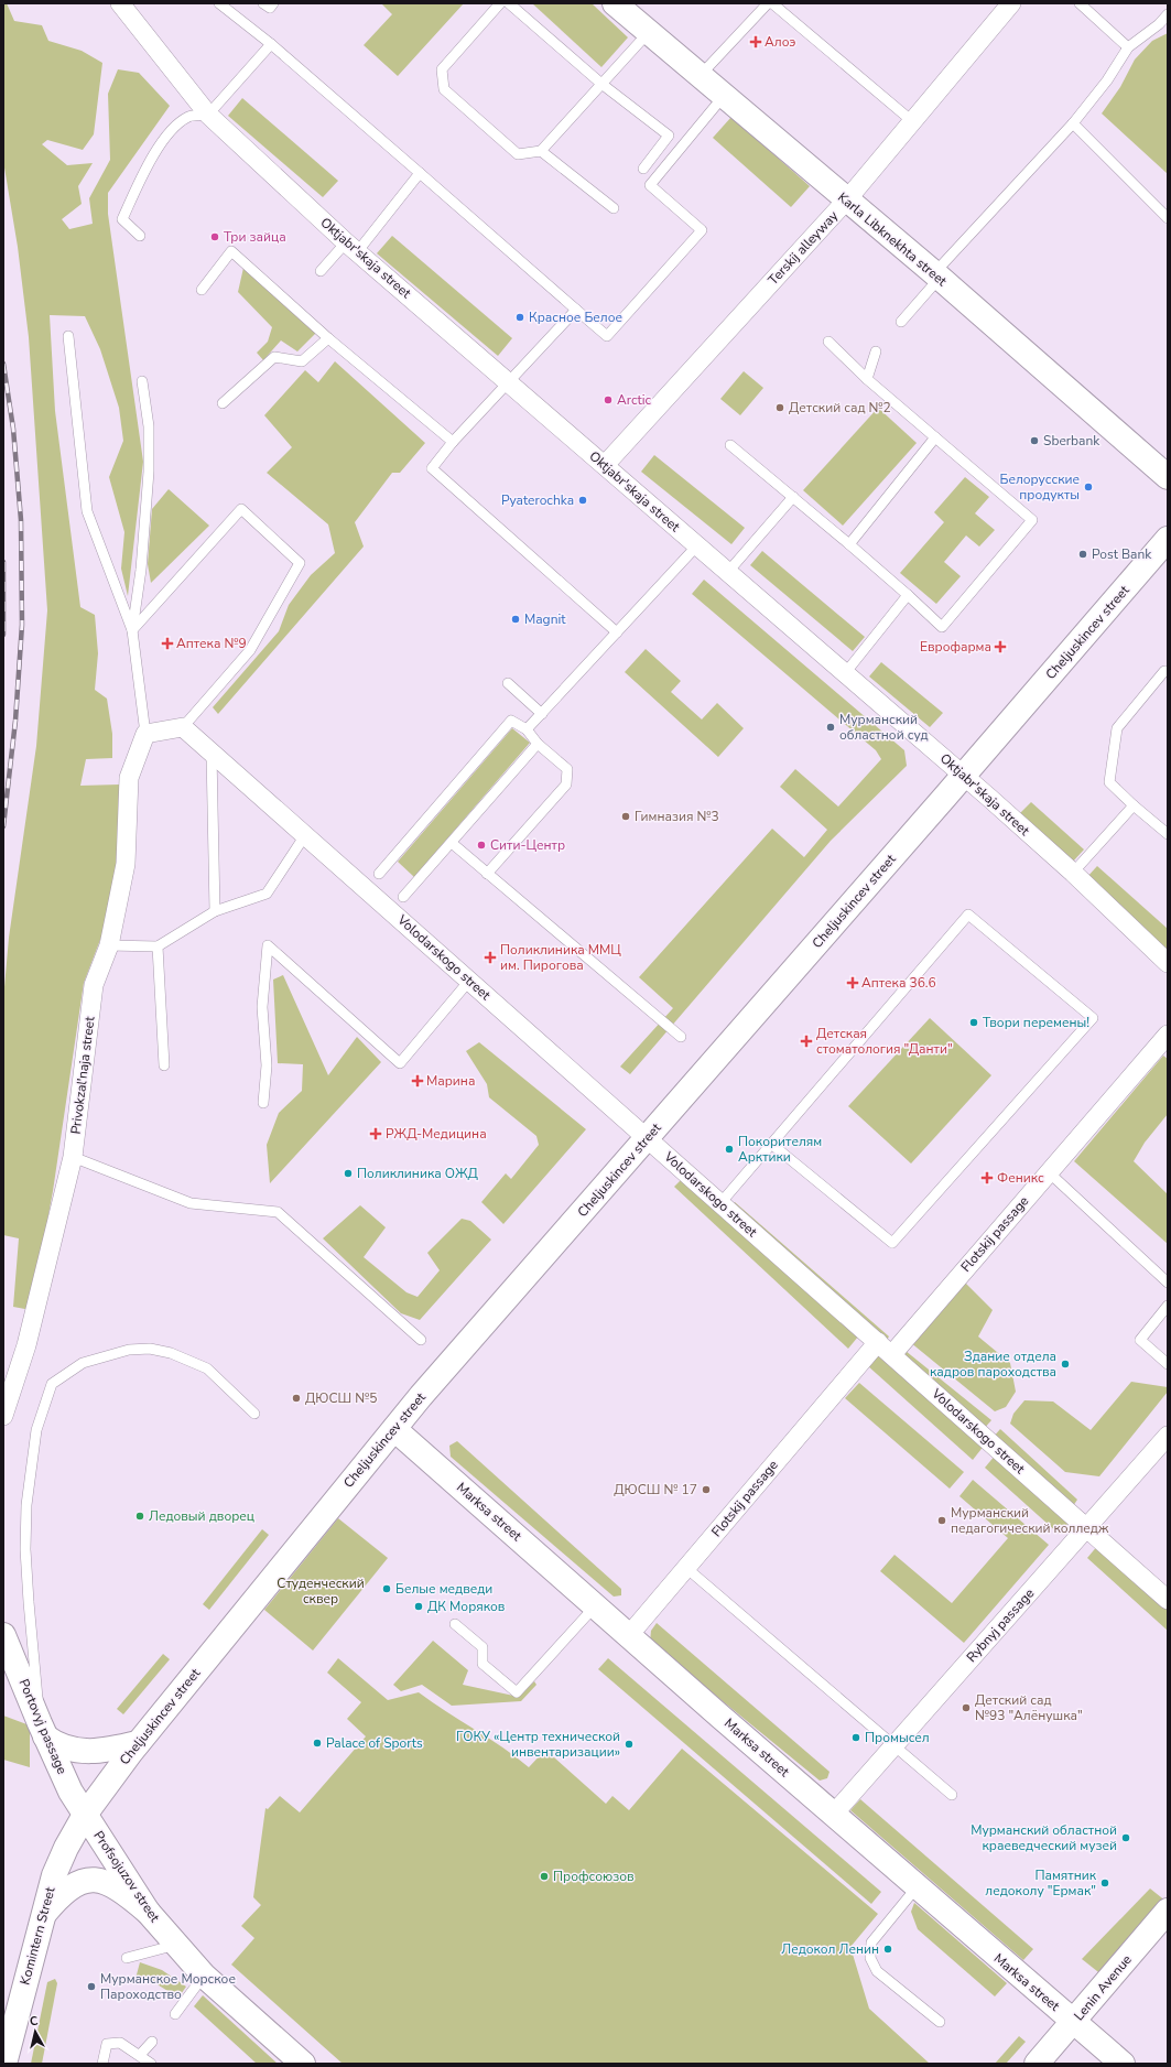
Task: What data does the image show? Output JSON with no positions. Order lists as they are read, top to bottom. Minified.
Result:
{"streets":{"main road":["Karla Libknekhta street","Cheljuskincev street","Marksa street","Portovyj passage","Profsojuzov street","Komintern Street","Lenin Avenue"],"street":["Terskij alleyway","Oktjabr'skaja street","Volodarskogo street","Privokzal'naja street","Flotskij passage","Rybnyj passage"]},"crossings":[["Karla Libknekhta street","Terskij alleyway"],["Terskij alleyway","Oktjabr'skaja street"],["Oktjabr'skaja street","Cheljuskincev street"],["Cheljuskincev street","Volodarskogo street"],["Cheljuskincev street","Marksa street"],["Cheljuskincev street","Portovyj passage"],["Cheljuskincev street","Profsojuzov street"],["Cheljuskincev street","Komintern Street"],["Volodarskogo street","Flotskij passage"],["Volodarskogo street","Rybnyj passage"],["Flotskij passage","Marksa street"],["Marksa street","Rybnyj passage"],["Marksa street","Lenin Avenue"],["Portovyj passage","Profsojuzov street"],["Portovyj passage","Komintern Street"],["Profsojuzov street","Komintern Street"]],"parks":["Студенческий сквер"],"places":{"health":["Алоэ","Аптека №9","Еврофарма","Поликлиника ММЦ им. Пирогова","Аптека 36.6","Детская стоматология \"Данти\"","Марина","РЖД-Медицина","Феникс"],"other":["Три зайца","Красное Белое","Arctic","Детский сад №2","Sberbank","Белорусские продукты","Pyaterochka","Post Bank","Magnit","Мурманский областной суд","Гимназия №3","Сити-Центр","Твори перемены!","Покорителям Арктики","Поликлиника ОЖД","Здание отдела кадров пароходства","ДЮСШ №5","ДЮСШ № 17","Ледовый дворец","Мурманский педагогический колледж","Белые медведи","ДК Моряков","Детский сад №93 \"Алёнушка\"","Промысел","Palace of Sports","ГОКУ «Центр технической инвентаризации»","Мурманский областной краеведческий музей","Профсоюзов","Памятник ледоколу \"Ермак\"","Ледокол Ленин","Мурманское Морское Пароходство"]},"north":"top"}
